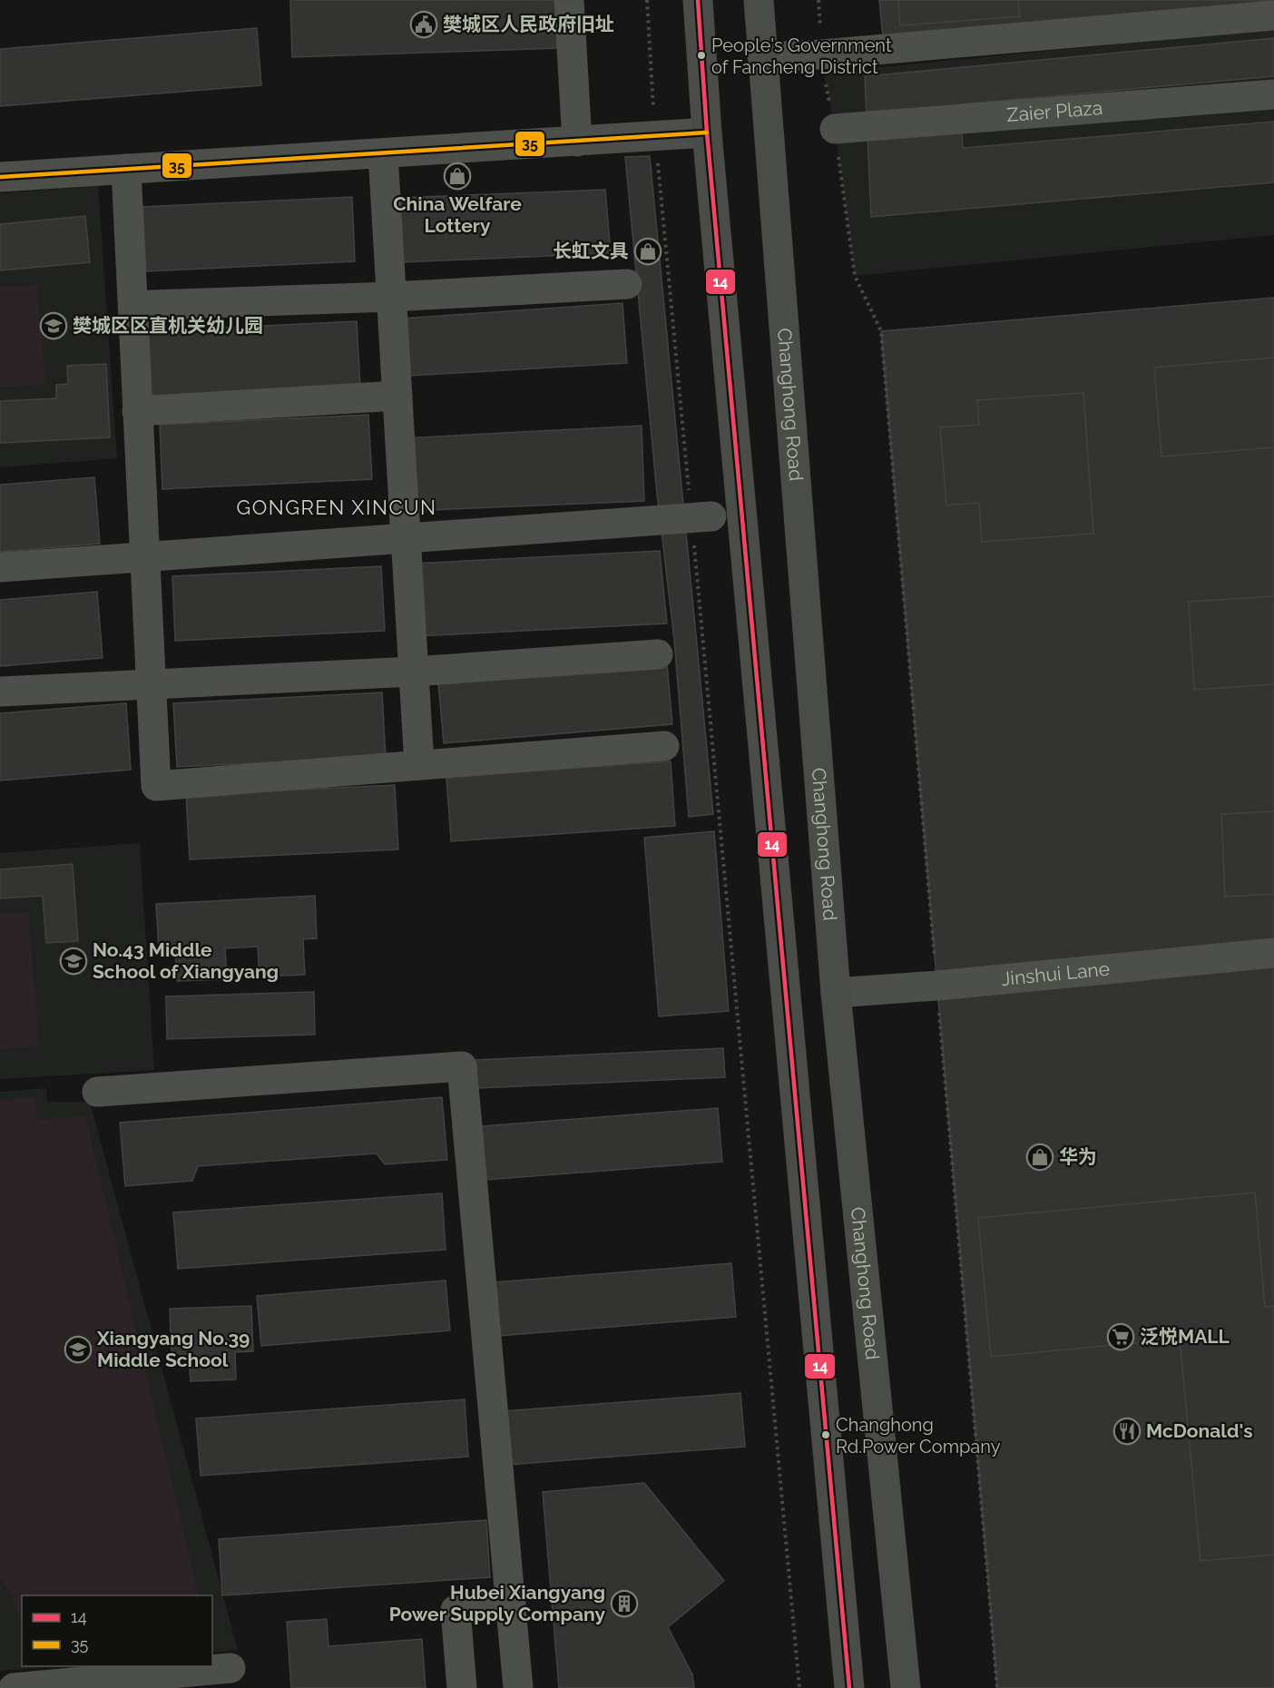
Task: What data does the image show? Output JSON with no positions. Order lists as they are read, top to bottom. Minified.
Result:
{"streets":{"highway":["Changhong Road"],"street":["Zaier Plaza","Jinshui Lane"]},"crossings":[["Changhong Road","Jinshui Lane"]],"districts":["GONGREN XINCUN"],"places":{"public building":["樊城区人民政府旧址"],"other":["People's Government of Fancheng District","Changhong Rd.Power Company"],"shop":["China Welfare Lottery","长虹文具","华为"],"school or university":["樊城区区直机关幼儿园","No.43 Middle School of Xiangyang","Xiangyang No.39 Middle School"],"supermarket":["泛悦MALL"],"restaurant":["McDonald's"],"building":["Hubei Xiangyang Power Supply Company"]},"lines":["transit line 14","transit line 35"],"legend":["14","35"]}
